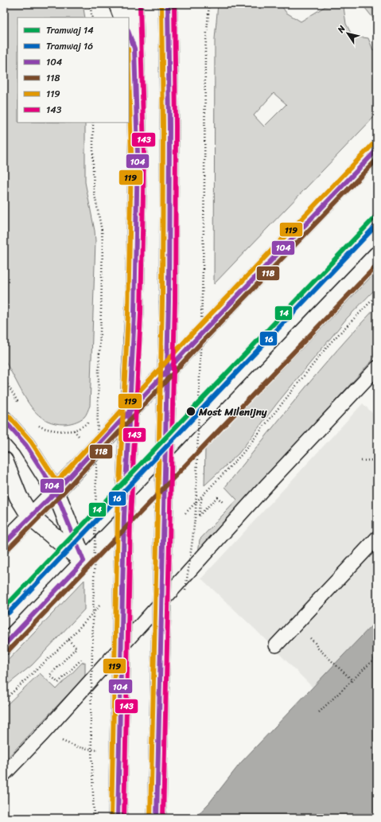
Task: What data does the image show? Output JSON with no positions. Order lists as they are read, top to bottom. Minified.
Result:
{"places":["Most Milenijny"],"lines":["transit line 104","transit line 119","transit line 143","transit line 118","tram line 14","tram line 16"],"legend":["Tramwaj 14","Tramwaj 16","104","118","119","143"],"north":"top left"}
